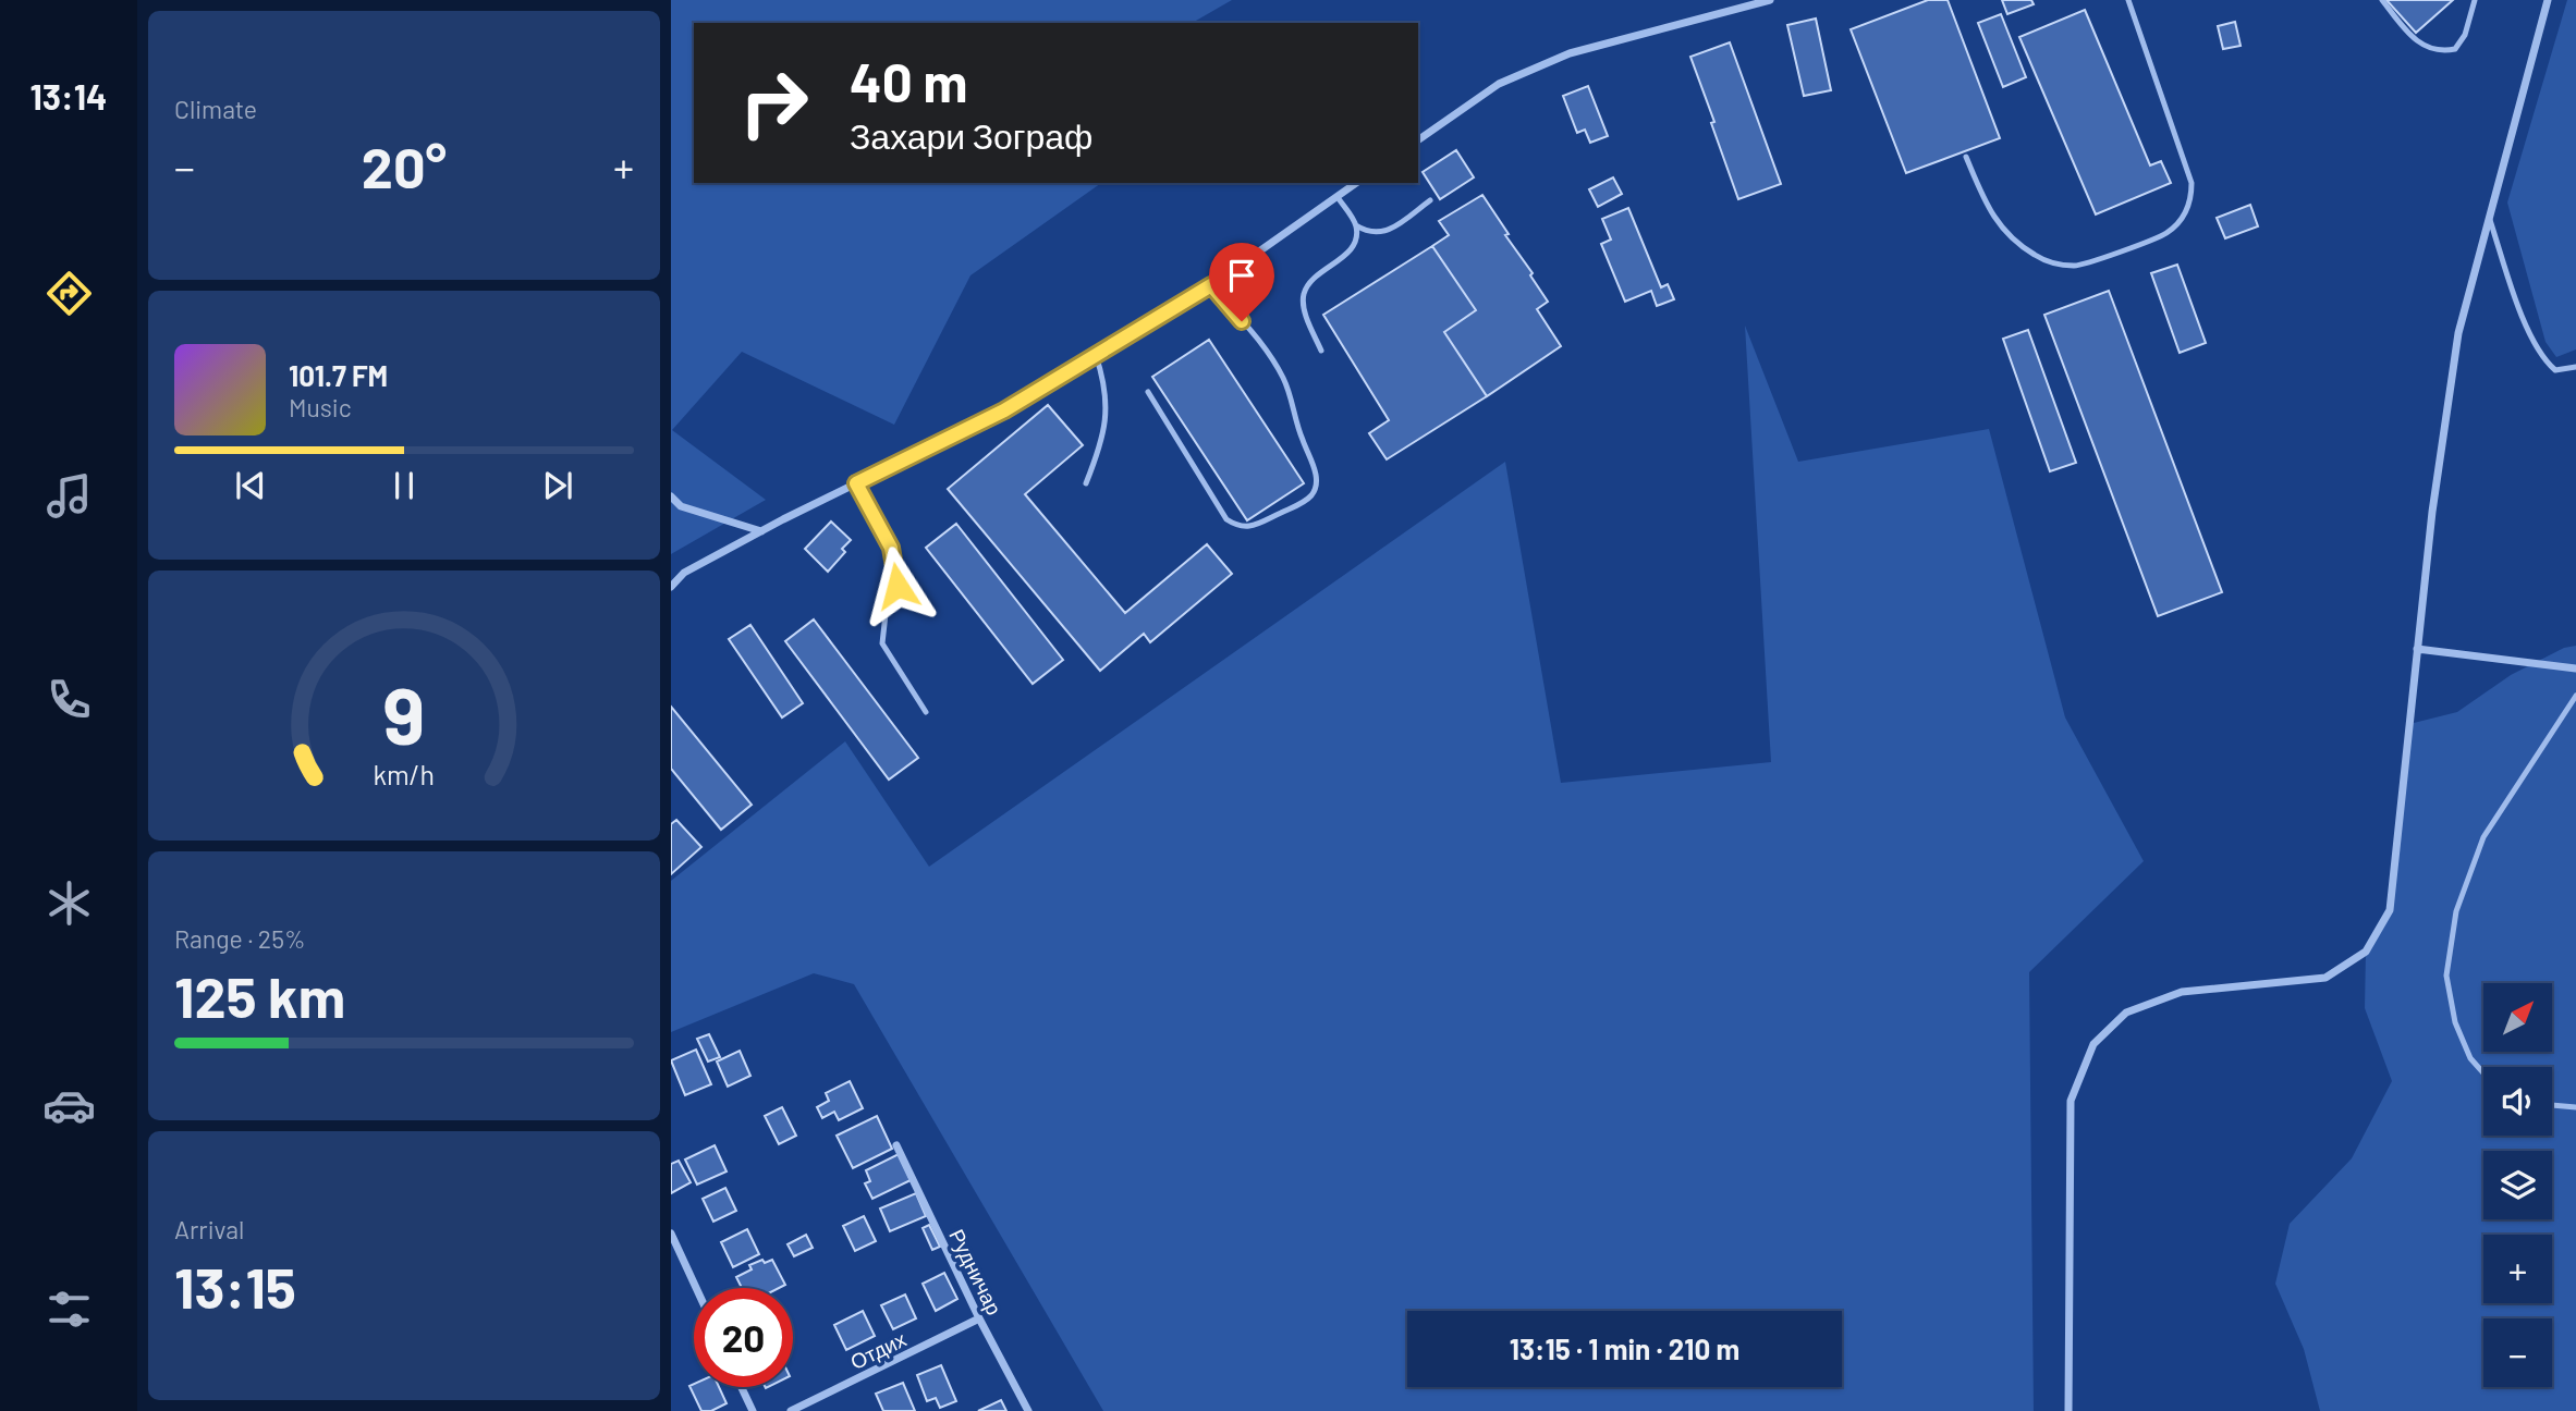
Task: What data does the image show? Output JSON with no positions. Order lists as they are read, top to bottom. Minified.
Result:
{"streets":{"street":["Рудничар","Отдих"]},"crossings":[["Рудничар","Отдих"]],"north":"top right","page":{"tabs":"13:14","tile":["Climate",["Range · 25%","125 km"],["Arrival","13:15"]],"turn":["40 m","Захари Зограф"],"heat":["−","20°","+"],"song":["101.7 FM","Music"],"map_buttons":["+","−"],"limit":"20","trip":"13:15 · 1 min · 210 m","gauge":["9","km/h"]}}
